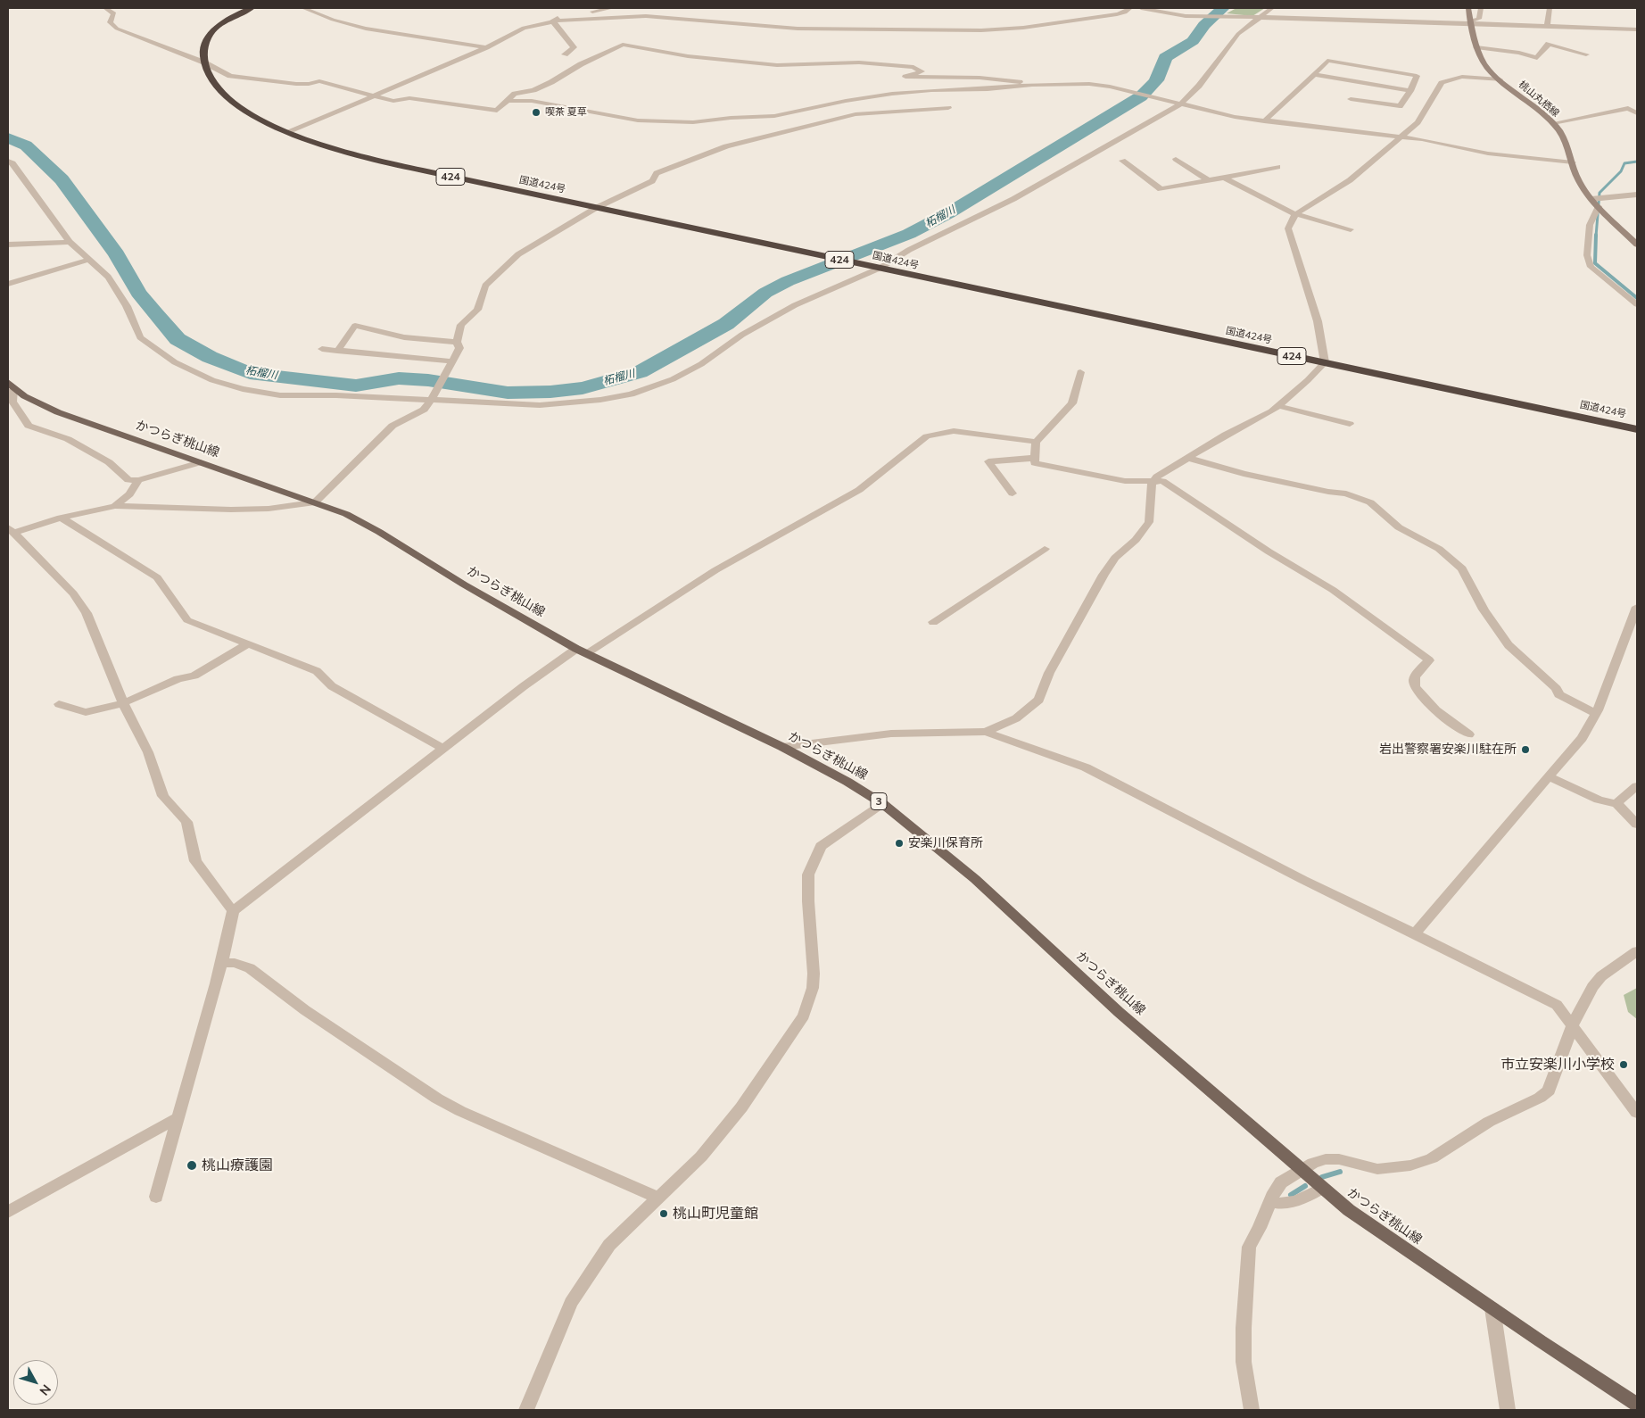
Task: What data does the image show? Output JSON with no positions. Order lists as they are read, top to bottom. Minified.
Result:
{"streets":{"highway":["424","国道424号"],"main road":["桃山丸栖線","かつらぎ桃山線","3"]},"water":["柘榴川"],"places":["喫茶 夏草","岩出警察署安楽川駐在所","安楽川保育所","市立安楽川小学校","桃山療護園","桃山町児童館"],"north":"bottom right"}
